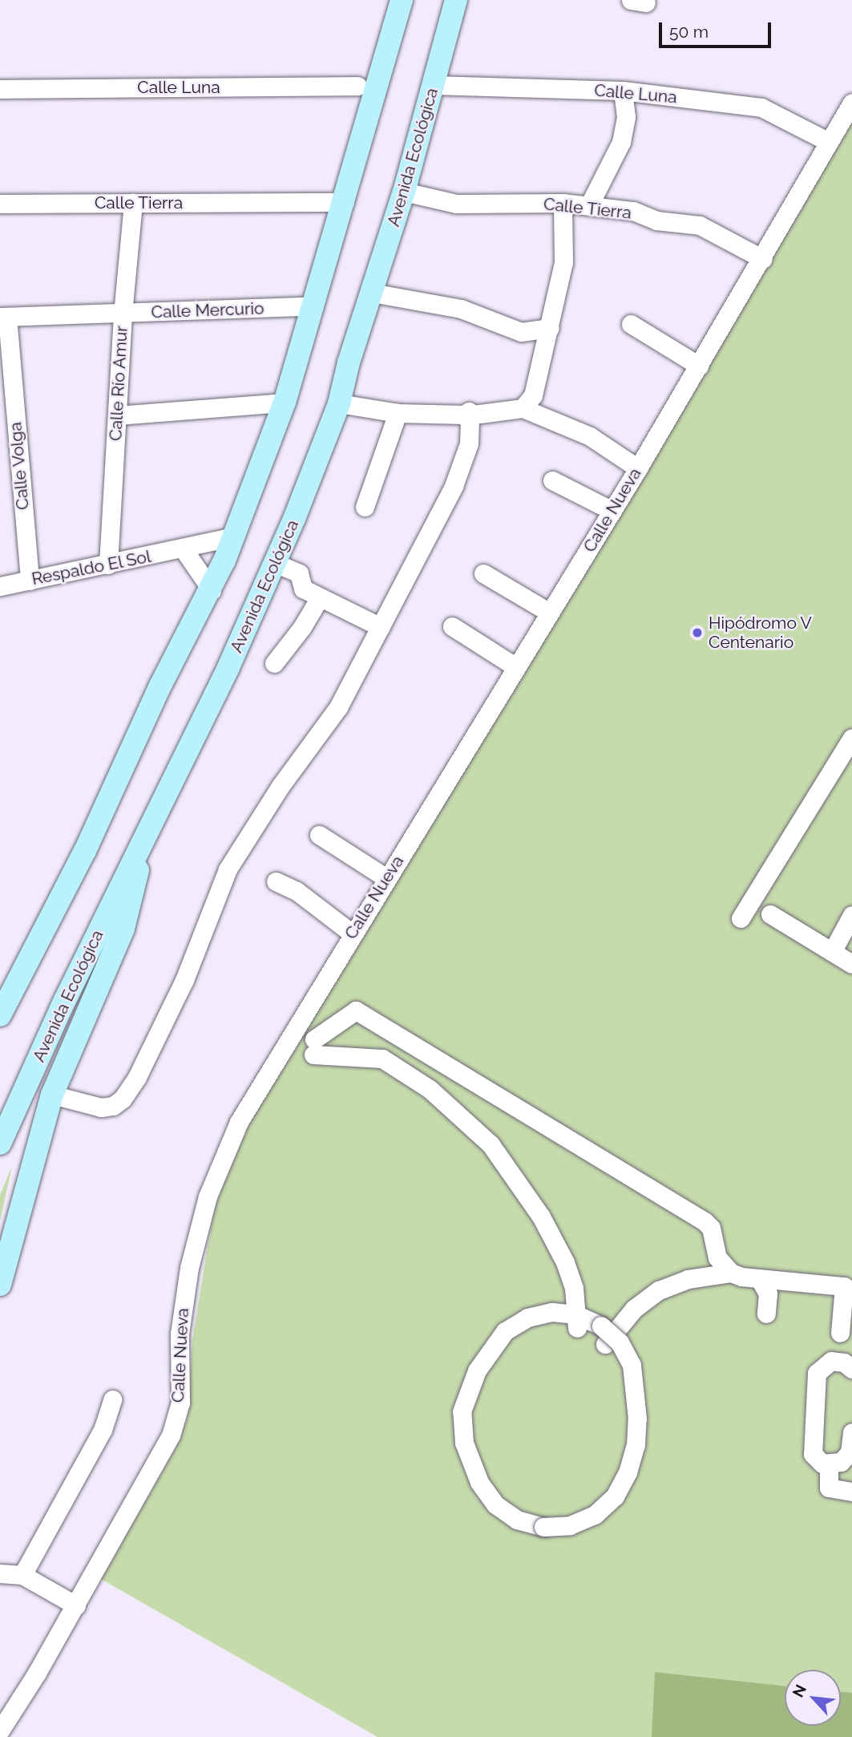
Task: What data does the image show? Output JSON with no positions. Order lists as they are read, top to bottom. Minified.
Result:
{"streets":{"main road":["Avenida Ecológica"],"street":["Calle Luna","Calle Tierra","Calle Mercurio","Calle Río Amur","Calle Volga","Calle Nueva","Respaldo El Sol"]},"crossings":[["Calle Luna","Avenida Ecológica"],["Calle Luna","Calle Nueva"],["Avenida Ecológica","Calle Tierra"],["Calle Tierra","Calle Río Amur"],["Calle Tierra","Calle Nueva"],["Calle Mercurio","Calle Río Amur"],["Calle Mercurio","Calle Volga"],["Calle Río Amur","Respaldo El Sol"],["Calle Volga","Respaldo El Sol"]],"places":["Hipódromo V Centenario"],"scale_bar":"50 m","north":"top left"}
